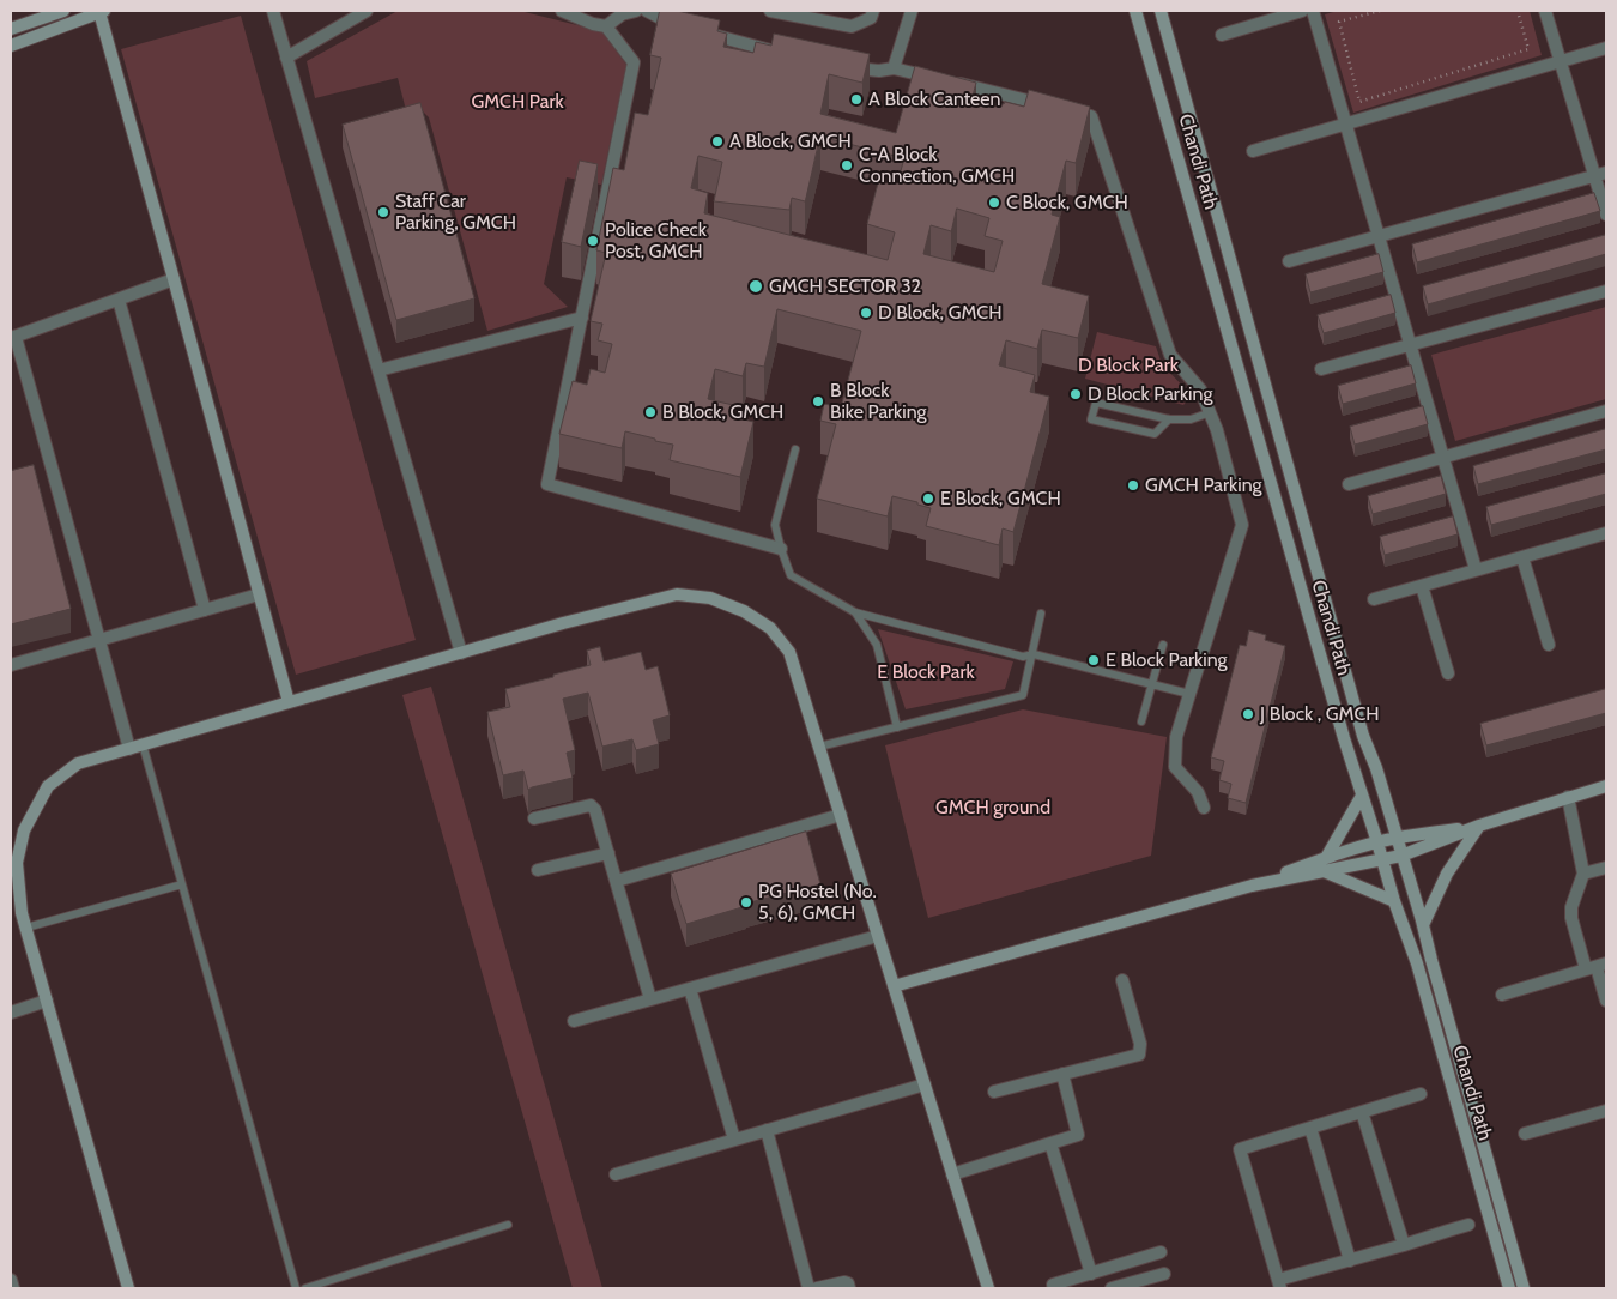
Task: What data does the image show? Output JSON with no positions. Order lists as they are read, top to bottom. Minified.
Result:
{"streets":{"street":["Chandi Path"]},"parks":["GMCH Park","D Block Park","E Block Park","GMCH ground"],"places":["A Block Canteen","A Block, GMCH","C-A Block Connection, GMCH","C Block, GMCH","Staff Car Parking, GMCH","Police Check Post, GMCH","GMCH SECTOR 32","D Block, GMCH","D Block Parking","B Block Bike Parking","B Block, GMCH","GMCH Parking","E Block, GMCH","E Block Parking","J Block , GMCH","PG Hostel (No. 5, 6), GMCH"]}
